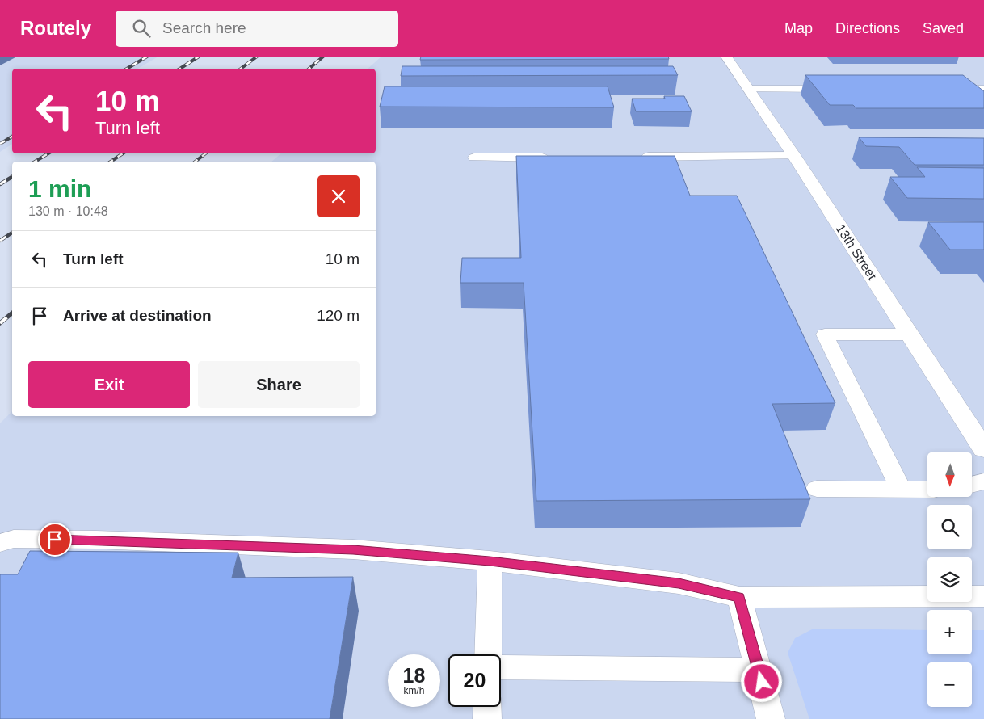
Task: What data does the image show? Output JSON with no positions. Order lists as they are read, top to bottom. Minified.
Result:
{"streets":{"street":["13th Street"]},"north":"bottom","page":{"header":"Routely","search":"Search here","nav":["Map","Directions","Saved"],"turn":["10 m","Turn left"],"heading":["1 min","130 m · 10:48"],"list":[{"name":"Turn left","value":"10 m"},{"name":"Arrive at destination","value":"120 m"}],"buttons":["Exit","Share"],"map_buttons":["+","−"],"speed":"18 km/h","limit":"20"}}
